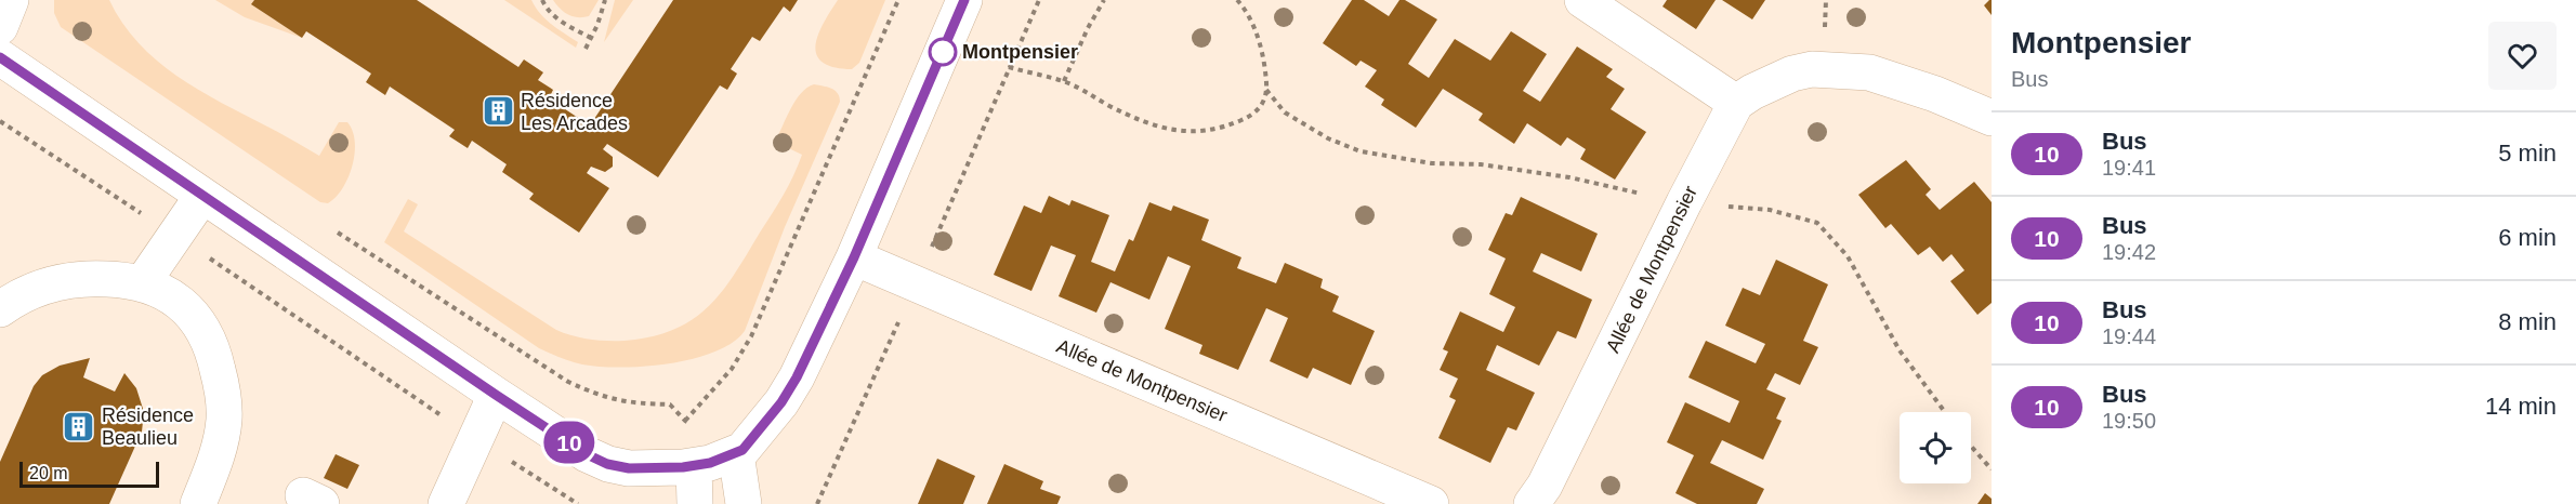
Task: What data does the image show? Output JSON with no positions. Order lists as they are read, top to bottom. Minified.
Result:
{"streets":{"street":["Allée de Montpensier"]},"places":{"other":["Montpensier"],"building":["Résidence Les Arcades","Résidence Beaulieu"]},"lines":["bus line 10"],"scale_bar":"20 m","page":{"on_map":"10","heading":["Montpensier","Bus"],"list":[{"mark":"10","name":"Bus","note":"19:41","value":"5 min"},{"mark":"10","name":"Bus","note":"19:42","value":"6 min"},{"mark":"10","name":"Bus","note":"19:44","value":"8 min"},{"mark":"10","name":"Bus","note":"19:50","value":"14 min"}],"scale":"20 m"}}
